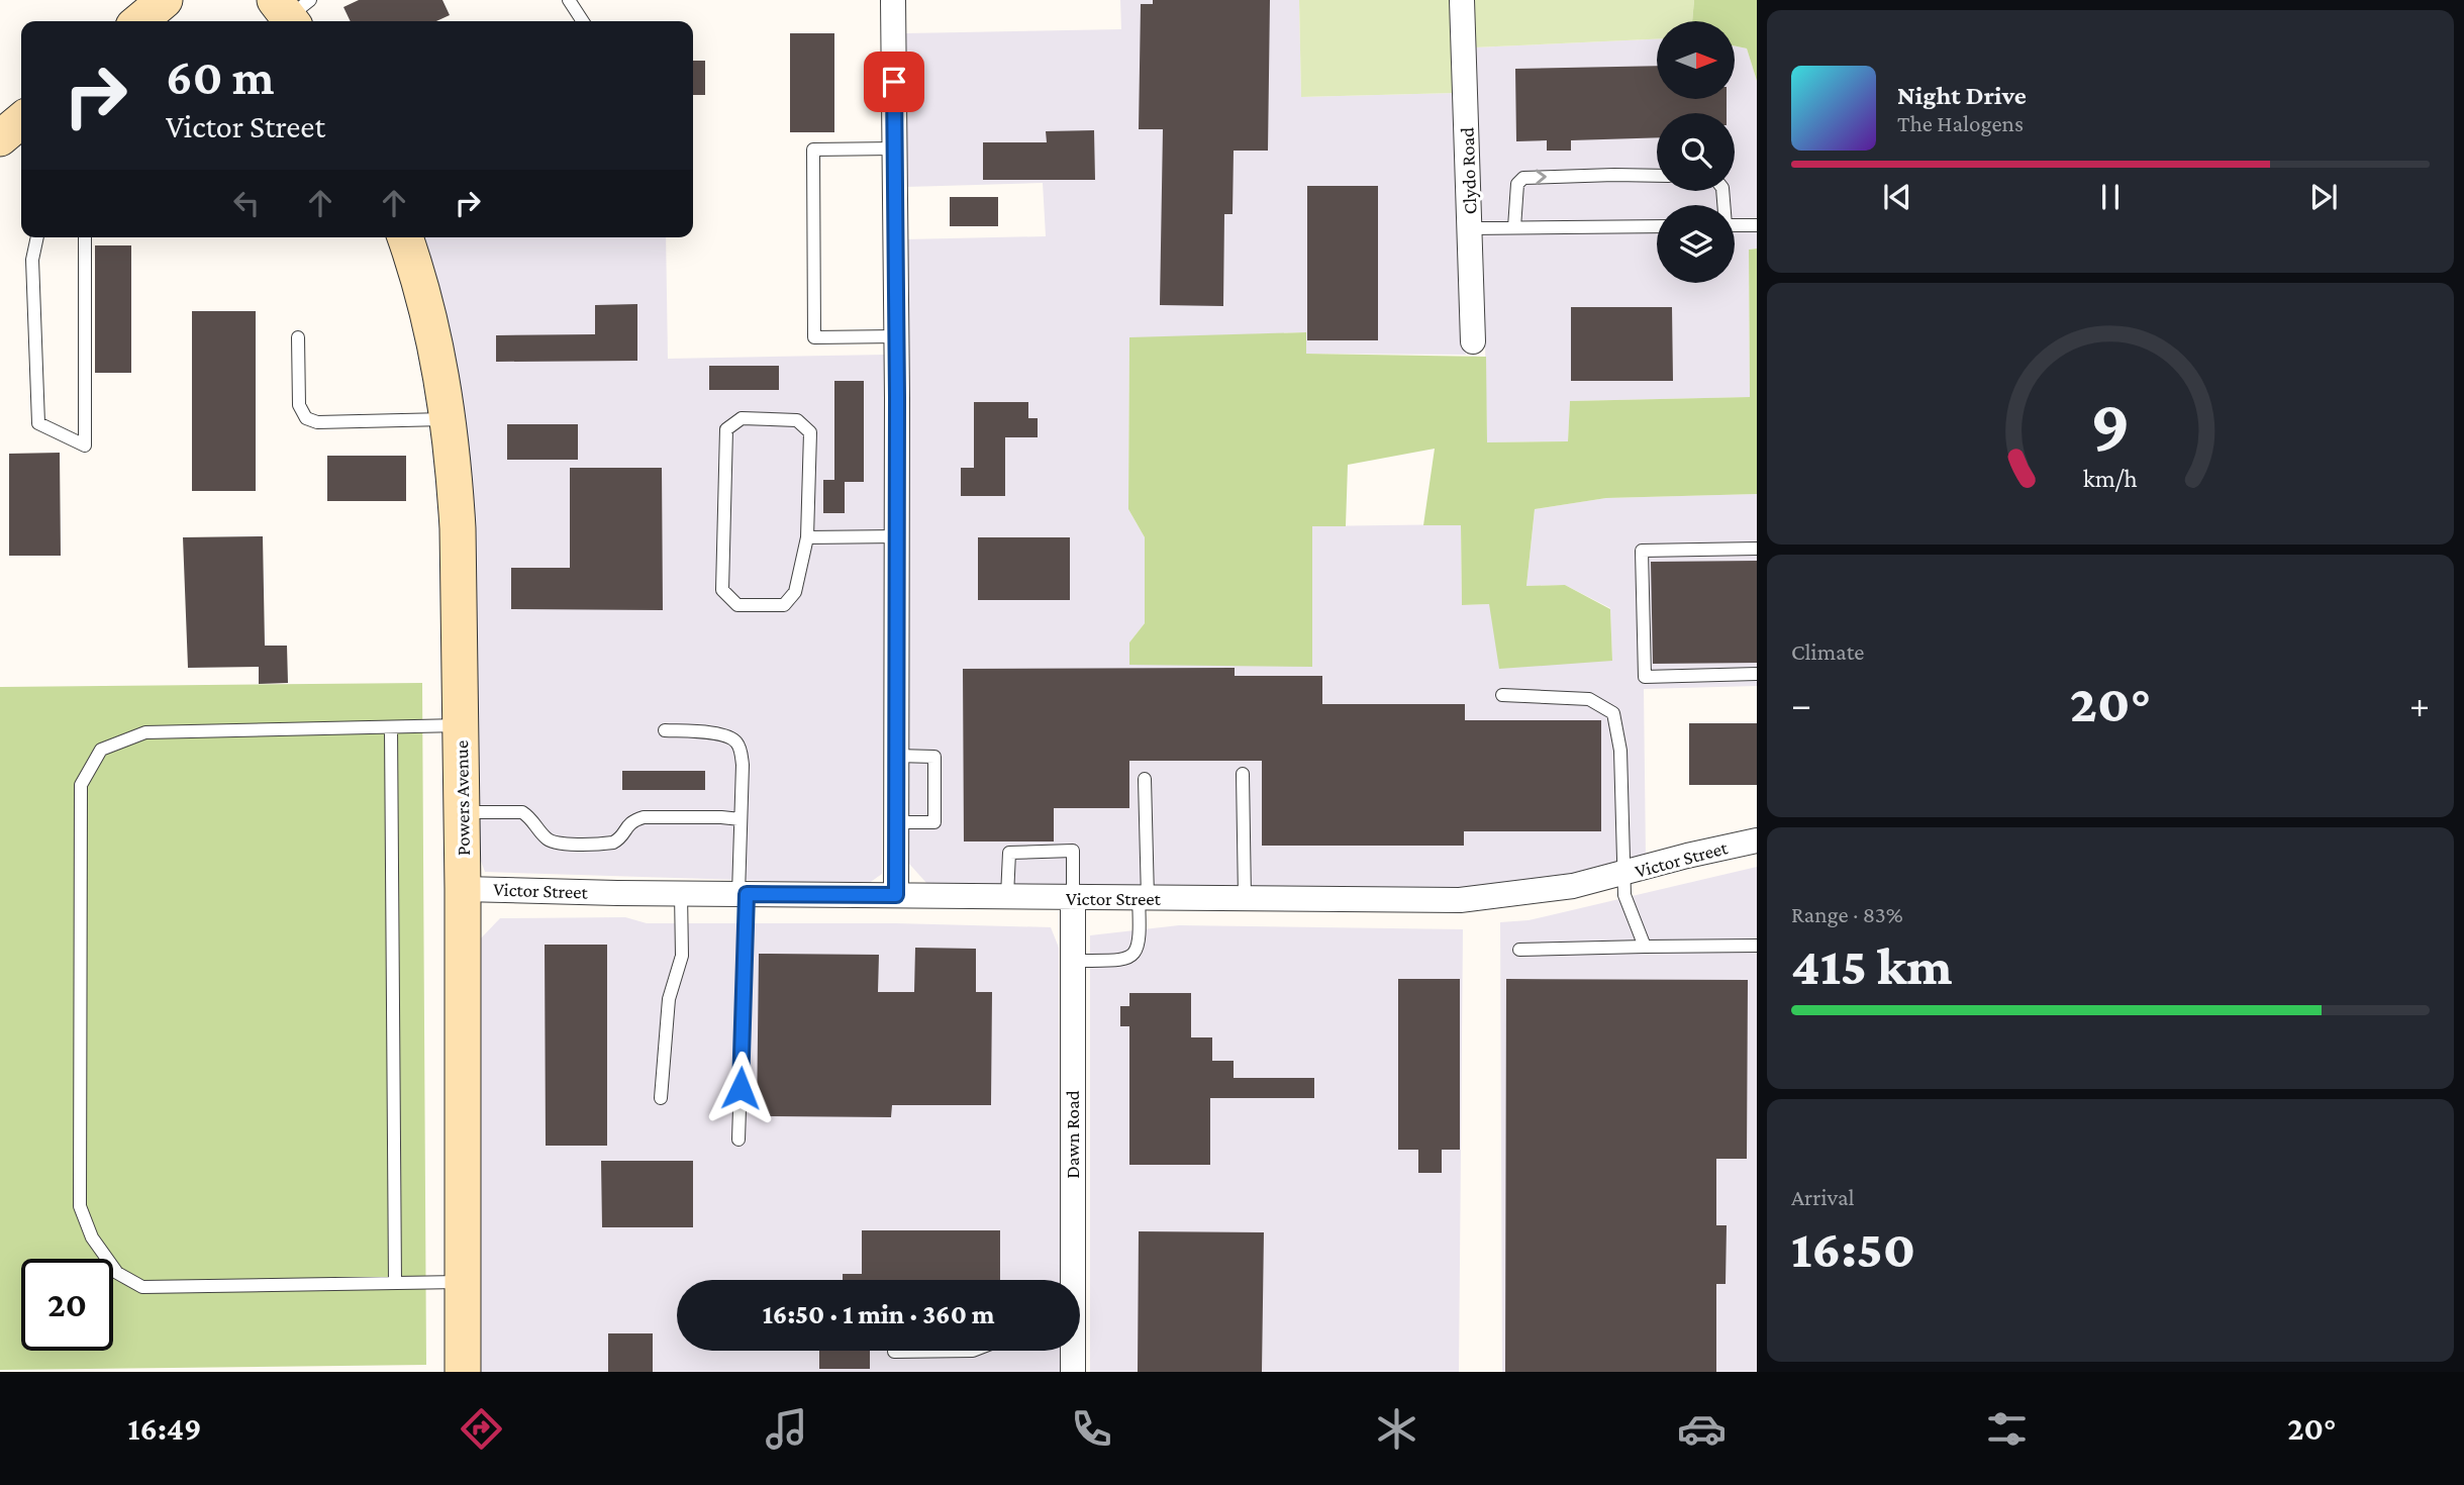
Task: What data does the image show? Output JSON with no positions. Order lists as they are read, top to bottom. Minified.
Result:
{"streets":{"street":["Clydo Road","Powers Avenue","Victor Street","Dawn Road"]},"crossings":[["Powers Avenue","Victor Street"],["Victor Street","Dawn Road"]],"north":"right","page":{"turn":["60 m","Victor Street"],"song":["Night Drive","The Halogens"],"tile":["Climate",["Range · 83%","415 km"],["Arrival","16:50"]],"heat":["−","20°","+"],"limit":"20","trip":"16:50 · 1 min · 360 m","tabs":["16:49","20°"],"gauge":["9","km/h"]}}
